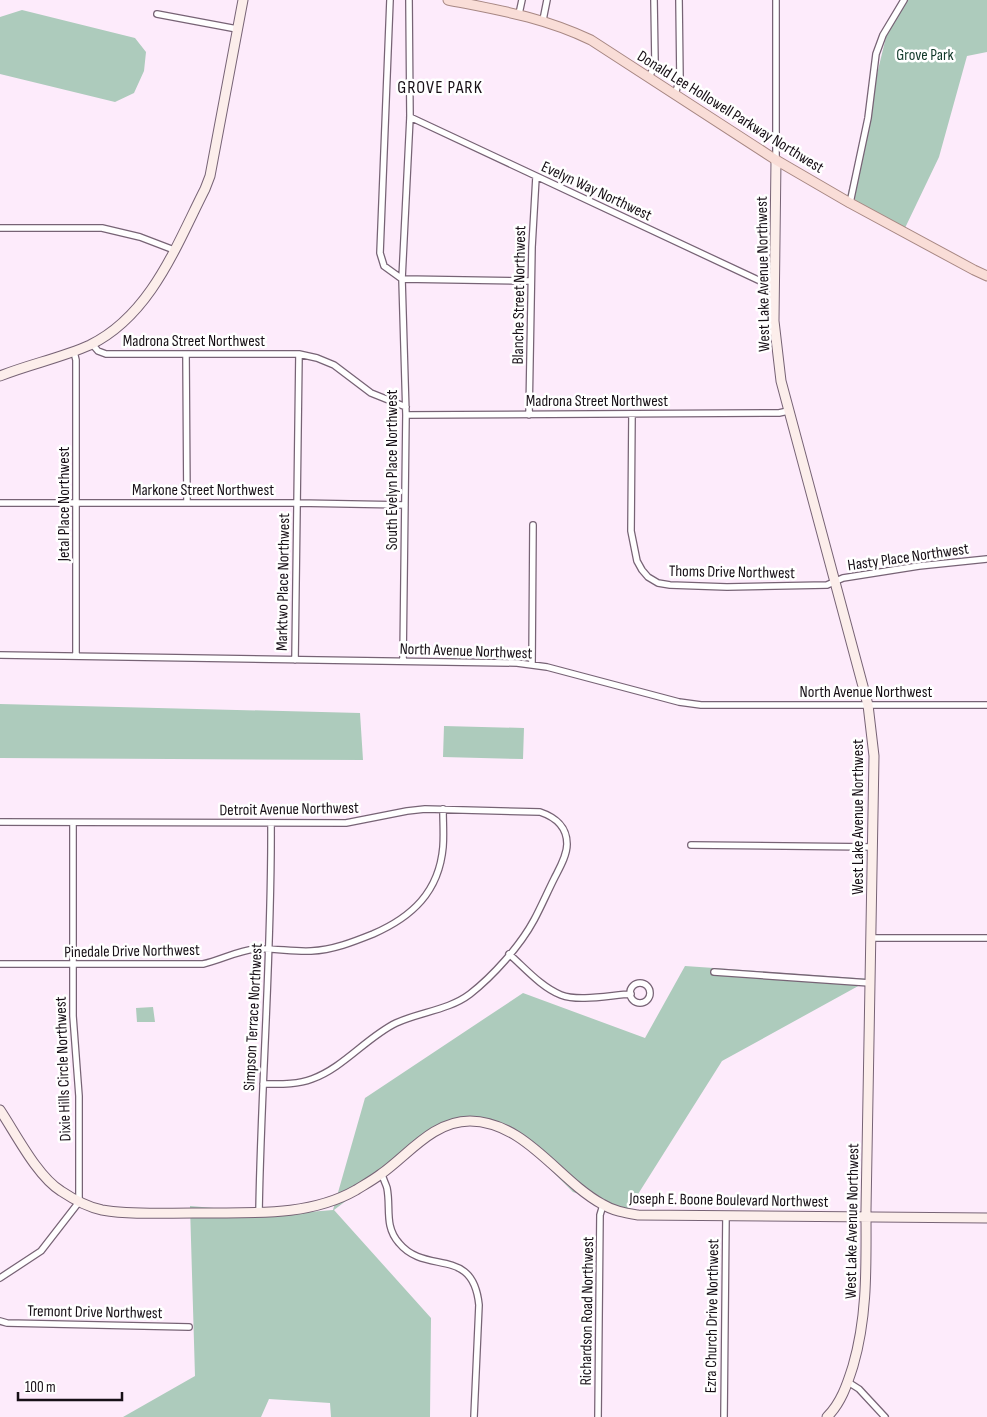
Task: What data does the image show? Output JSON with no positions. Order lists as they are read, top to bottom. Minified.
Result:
{"streets":{"main road":["Donald Lee Hollowell Parkway Northwest"],"street":["Evelyn Way Northwest","West Lake Avenue Northwest","Blanche Street Northwest","Madrona Street Northwest","South Evelyn Place Northwest","Markone Street Northwest","Jetal Place Northwest","Hasty Place Northwest","Thoms Drive Northwest","Marktwo Place Northwest","North Avenue Northwest","Detroit Avenue Northwest","Pinedale Drive Northwest","Simpson Terrace Northwest","Dixie Hills Circle Northwest","Joseph E. Boone Boulevard Northwest","Tremont Drive Northwest","Richardson Road Northwest","Ezra Church Drive Northwest"]},"crossings":[["Donald Lee Hollowell Parkway Northwest","West Lake Avenue Northwest"],["Evelyn Way Northwest","West Lake Avenue Northwest"],["Evelyn Way Northwest","Blanche Street Northwest"],["Evelyn Way Northwest","South Evelyn Place Northwest"],["West Lake Avenue Northwest","Madrona Street Northwest"],["West Lake Avenue Northwest","Hasty Place Northwest"],["West Lake Avenue Northwest","Thoms Drive Northwest"],["West Lake Avenue Northwest","North Avenue Northwest"],["West Lake Avenue Northwest","Joseph E. Boone Boulevard Northwest"],["Blanche Street Northwest","Madrona Street Northwest"],["Madrona Street Northwest","South Evelyn Place Northwest"],["Madrona Street Northwest","Thoms Drive Northwest"],["Madrona Street Northwest","Marktwo Place Northwest"],["South Evelyn Place Northwest","Markone Street Northwest"],["South Evelyn Place Northwest","North Avenue Northwest"],["Markone Street Northwest","Jetal Place Northwest"],["Markone Street Northwest","Marktwo Place Northwest"],["Jetal Place Northwest","North Avenue Northwest"],["Hasty Place Northwest","Thoms Drive Northwest"],["Marktwo Place Northwest","North Avenue Northwest"],["Detroit Avenue Northwest","Pinedale Drive Northwest"],["Detroit Avenue Northwest","Simpson Terrace Northwest"],["Detroit Avenue Northwest","Dixie Hills Circle Northwest"],["Pinedale Drive Northwest","Simpson Terrace Northwest"],["Pinedale Drive Northwest","Dixie Hills Circle Northwest"],["Simpson Terrace Northwest","Joseph E. Boone Boulevard Northwest"],["Dixie Hills Circle Northwest","Joseph E. Boone Boulevard Northwest"],["Joseph E. Boone Boulevard Northwest","Richardson Road Northwest"],["Joseph E. Boone Boulevard Northwest","Ezra Church Drive Northwest"]],"districts":["GROVE PARK"],"parks":["Grove Park"],"scale_bar":"100 m"}
